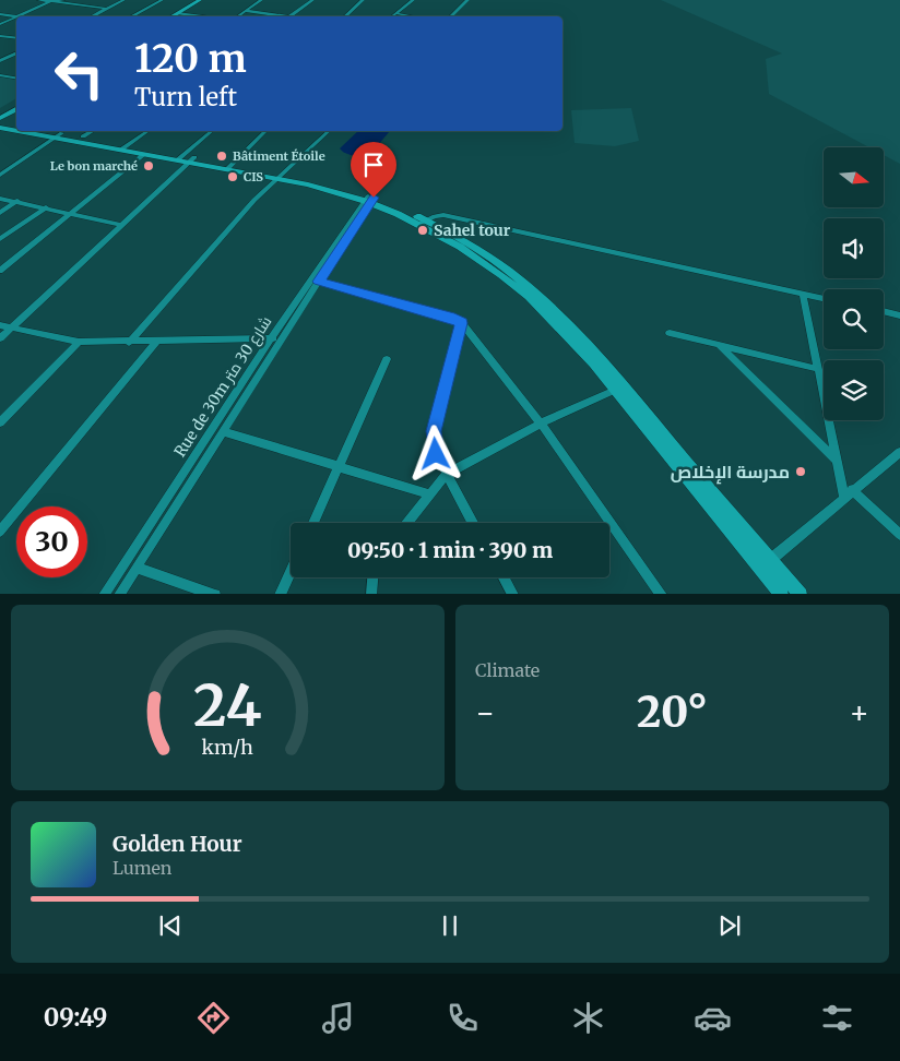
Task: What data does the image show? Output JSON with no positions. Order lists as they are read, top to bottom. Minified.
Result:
{"streets":{"street":["Rue de 30m شارع 30 متر"]},"places":["Bâtiment Étoile","Le bon marché","CIS","Sahel tour","مدرسة الإخلاص"],"north":"right","page":{"turn":["120 m","Turn left"],"limit":"30","trip":"09:50 · 1 min · 390 m","tile":"Climate","heat":["−","20°","+"],"song":["Golden Hour","Lumen"],"tabs":"09:49","gauge":["24","km/h"]}}
